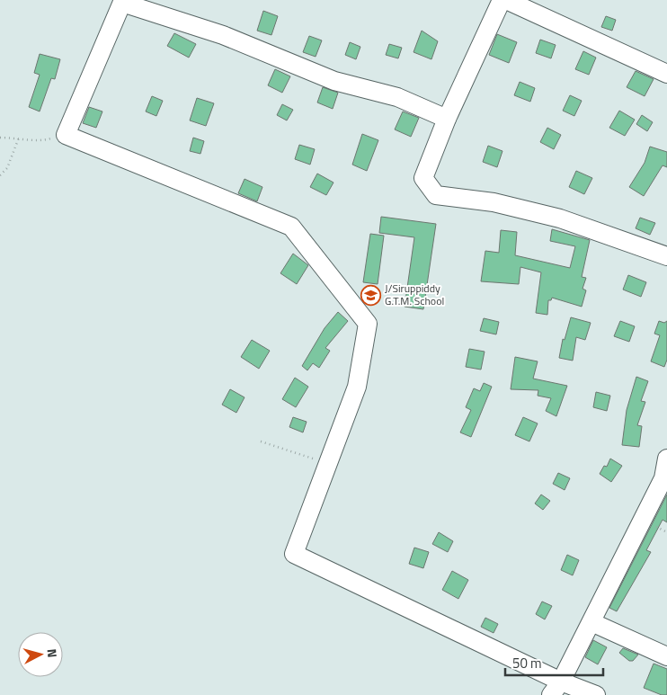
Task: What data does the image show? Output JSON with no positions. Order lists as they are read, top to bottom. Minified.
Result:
{"places":{"school or university":["J/Siruppiddy G.T.M. School"]},"scale_bar":"50 m","north":"right"}
